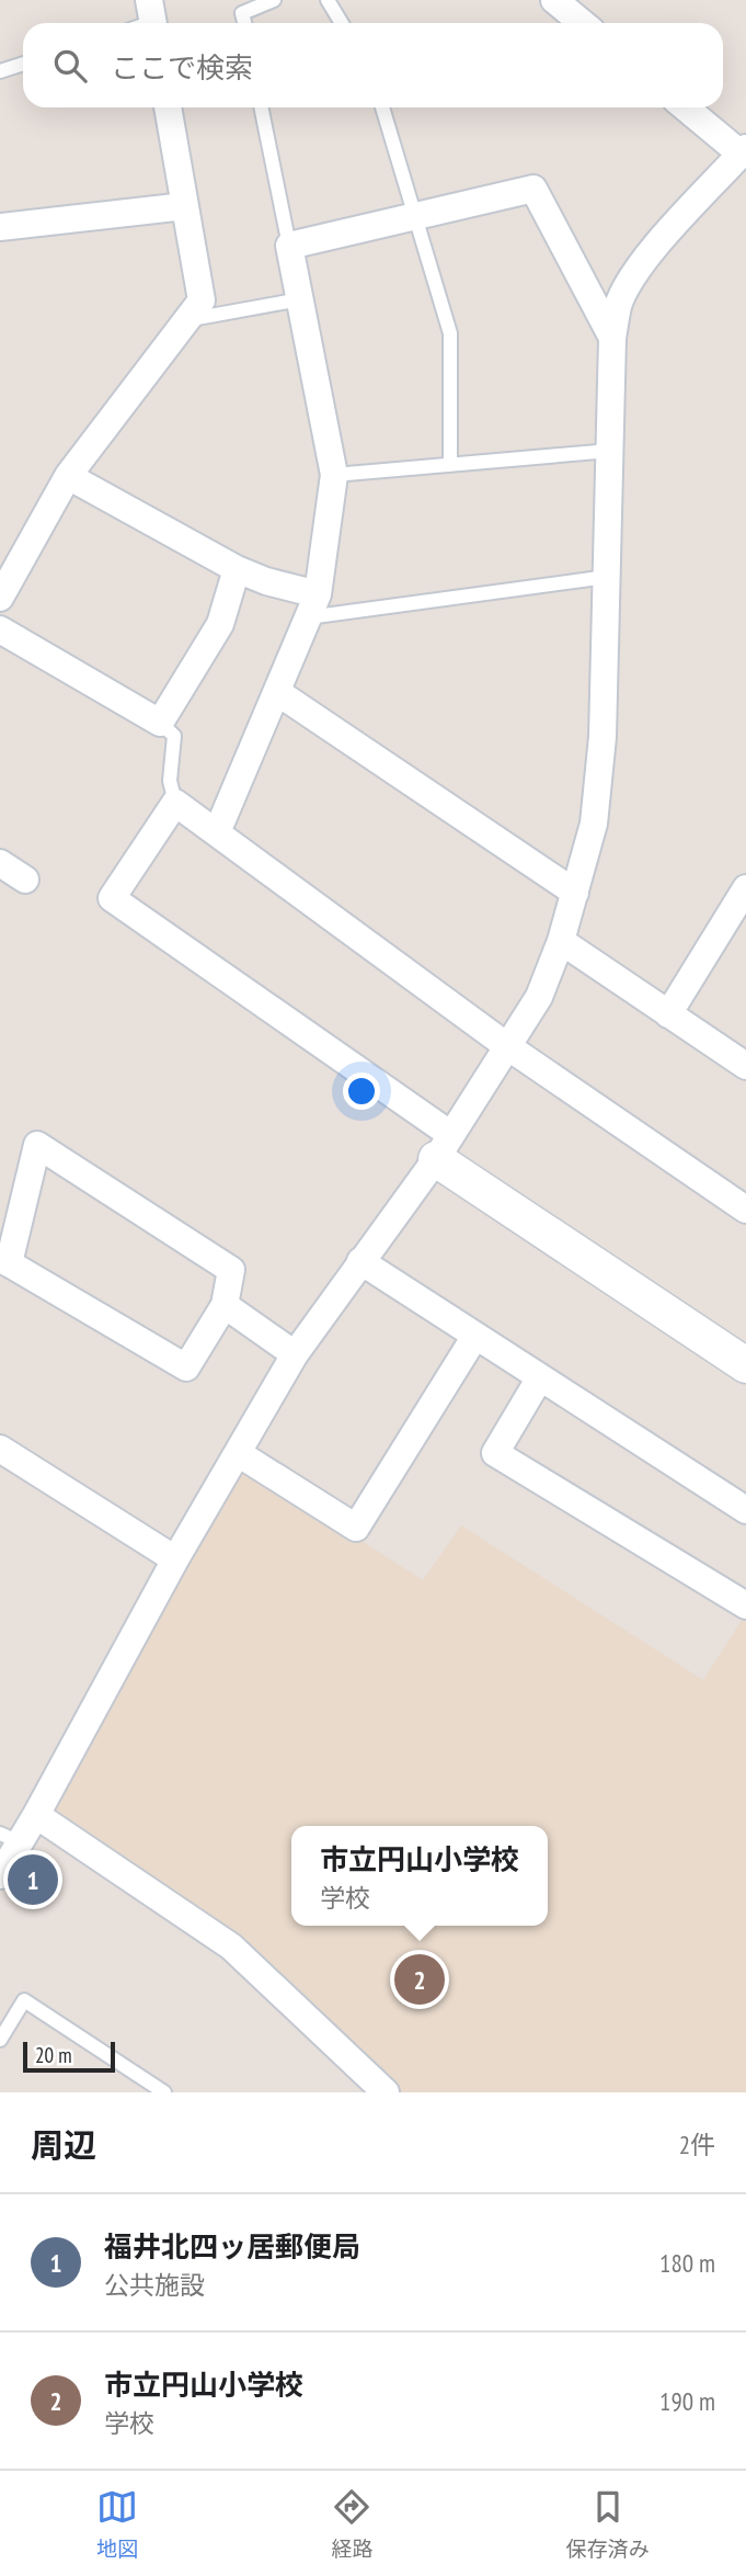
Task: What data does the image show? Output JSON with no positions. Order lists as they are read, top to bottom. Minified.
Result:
{"scale_bar":"20 m","page":{"search":"ここで検索","popup":["市立円山小学校","学校"],"pins":["1","2"],"scale":"20 m","heading":["周辺","2件"],"list":[{"mark":"1","name":"福井北四ッ居郵便局","note":"公共施設","value":"180 m"},{"mark":"2","name":"市立円山小学校","note":"学校","value":"190 m"}],"nav":["地図","経路","保存済み"]}}
